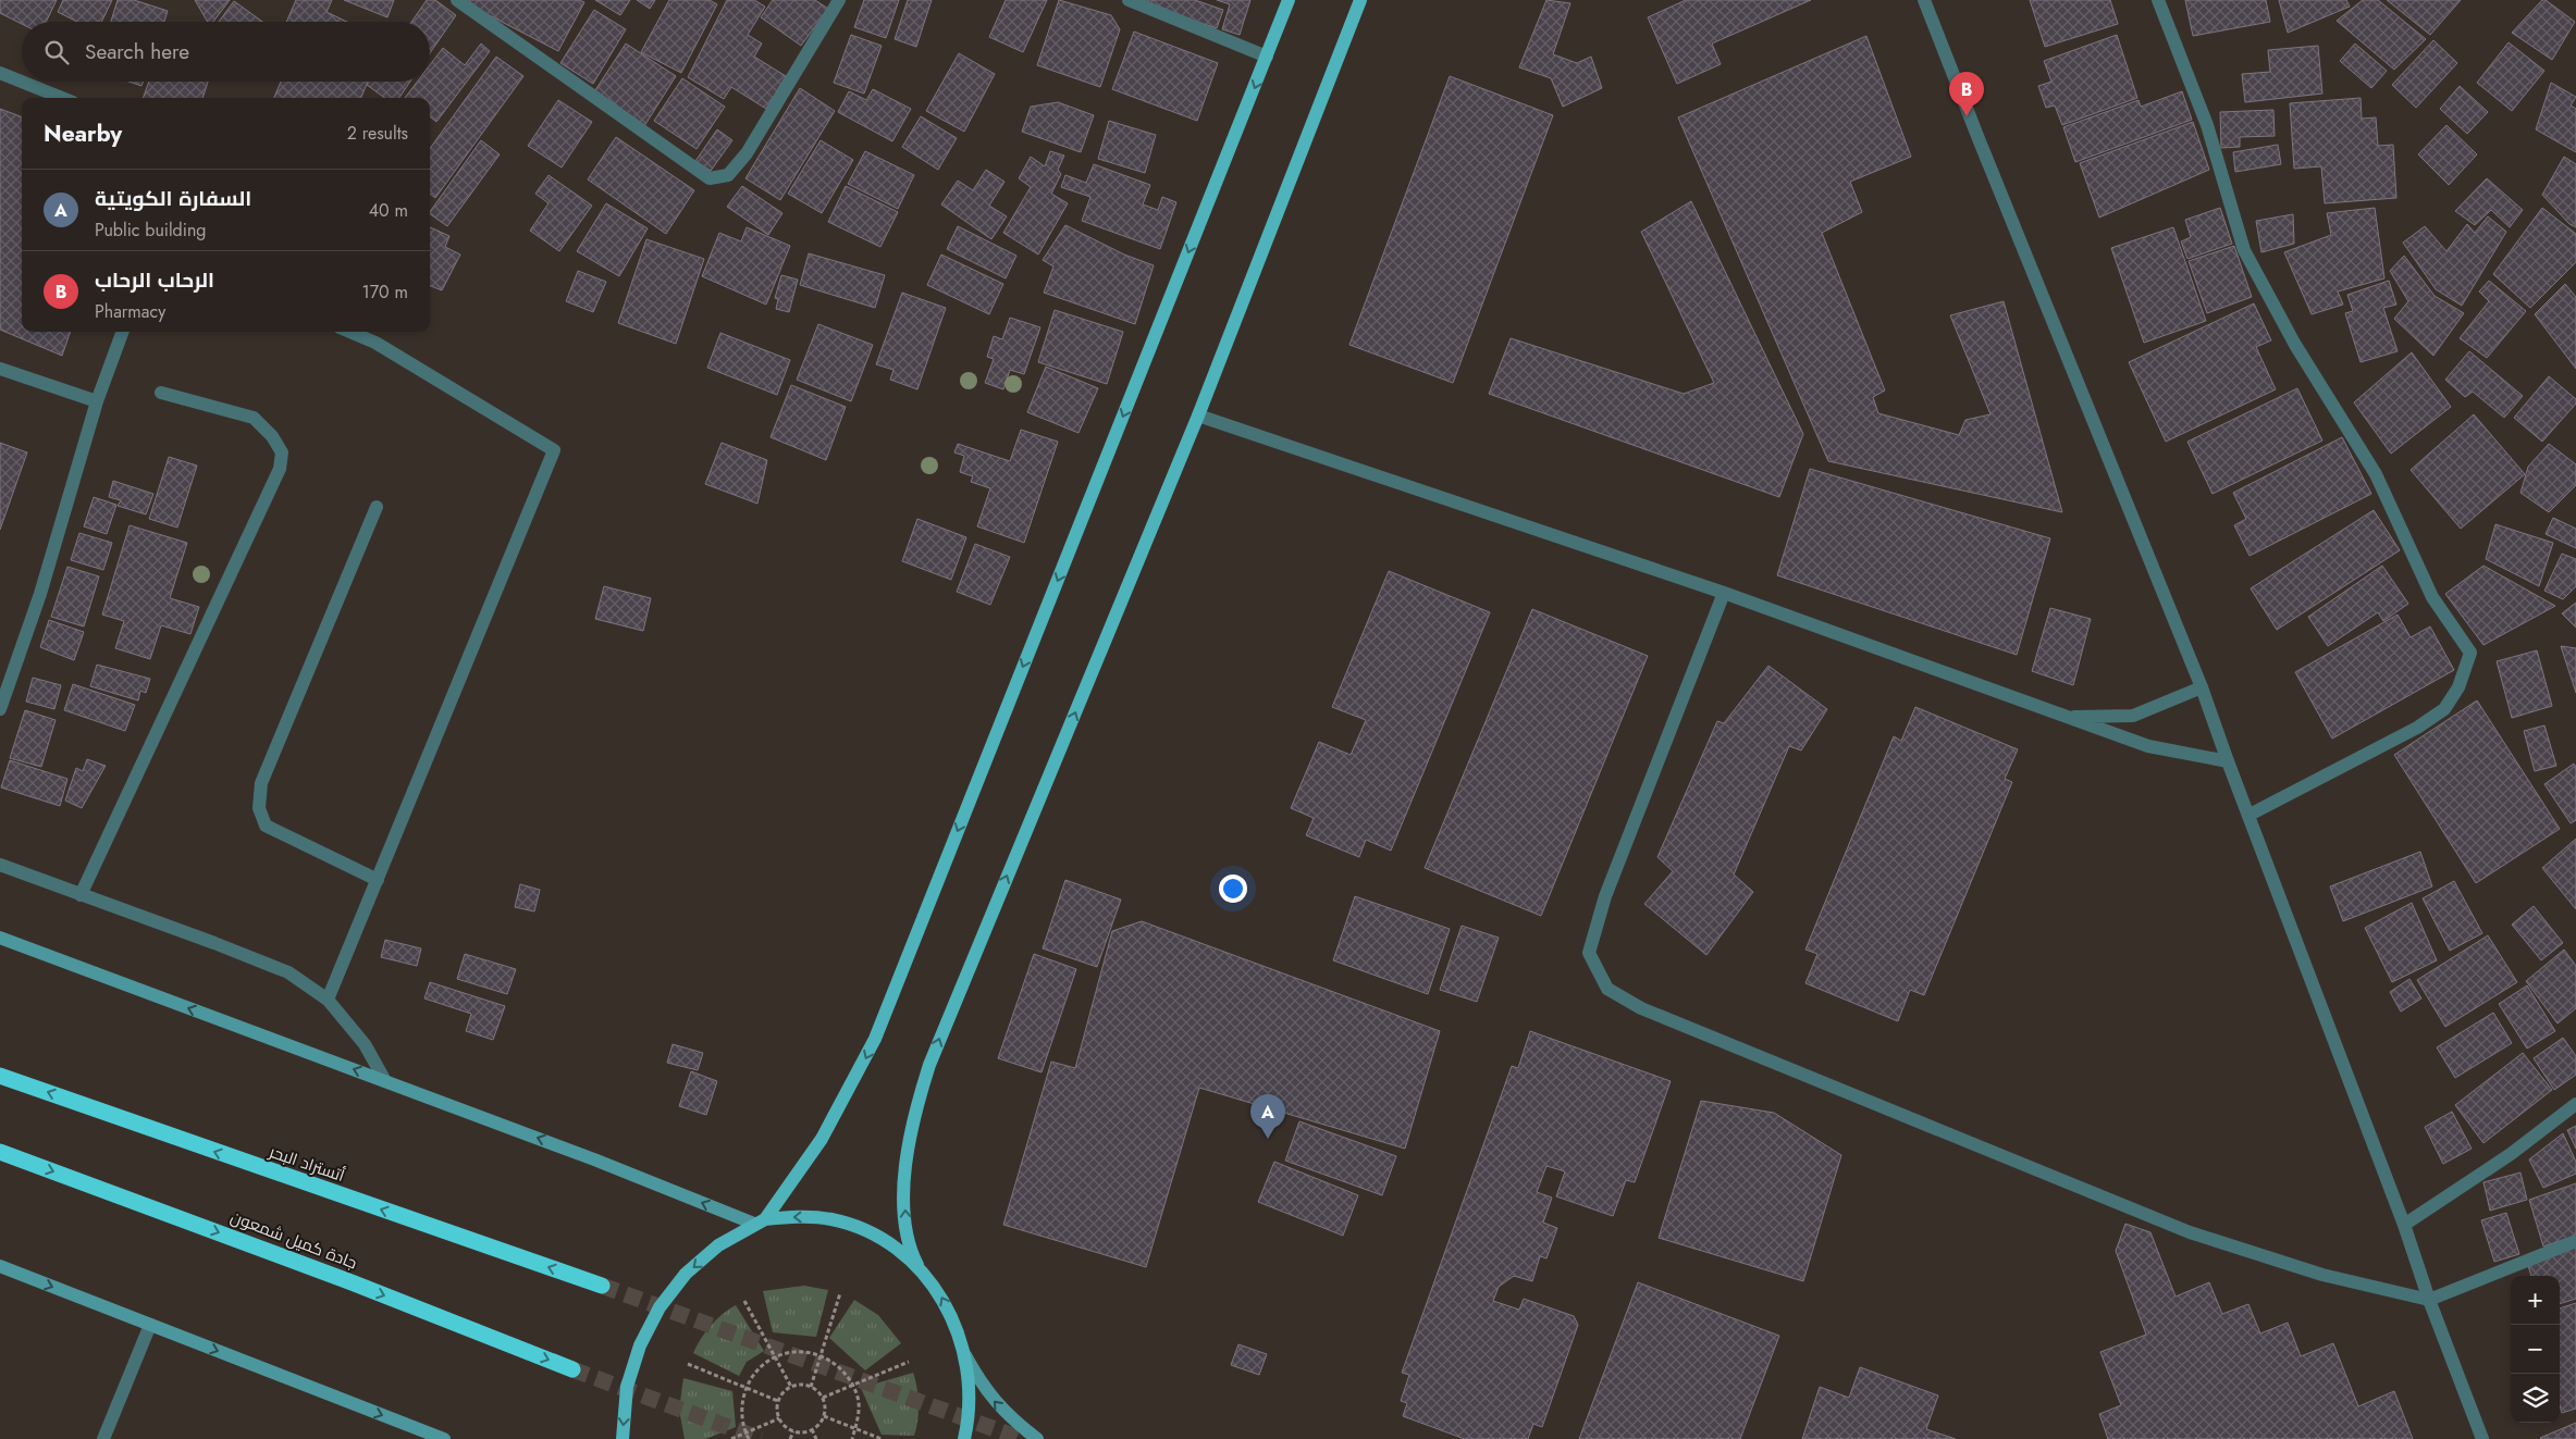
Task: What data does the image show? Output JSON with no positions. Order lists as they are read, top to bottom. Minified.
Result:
{"streets":{"highway":["أتستراد البحر","جادة كميل شمعون"]},"one_way":["أتستراد البحر","جادة كميل شمعون"],"page":{"search":"Search here","pins":["B","A"],"heading":["Nearby","2 results"],"list":[{"mark":"A","name":"السفارة الكويتية","note":"Public building","value":"40 m"},{"mark":"B","name":"الرحاب الرحاب","note":"Pharmacy","value":"170 m"}],"map_buttons":["+","−"]}}
